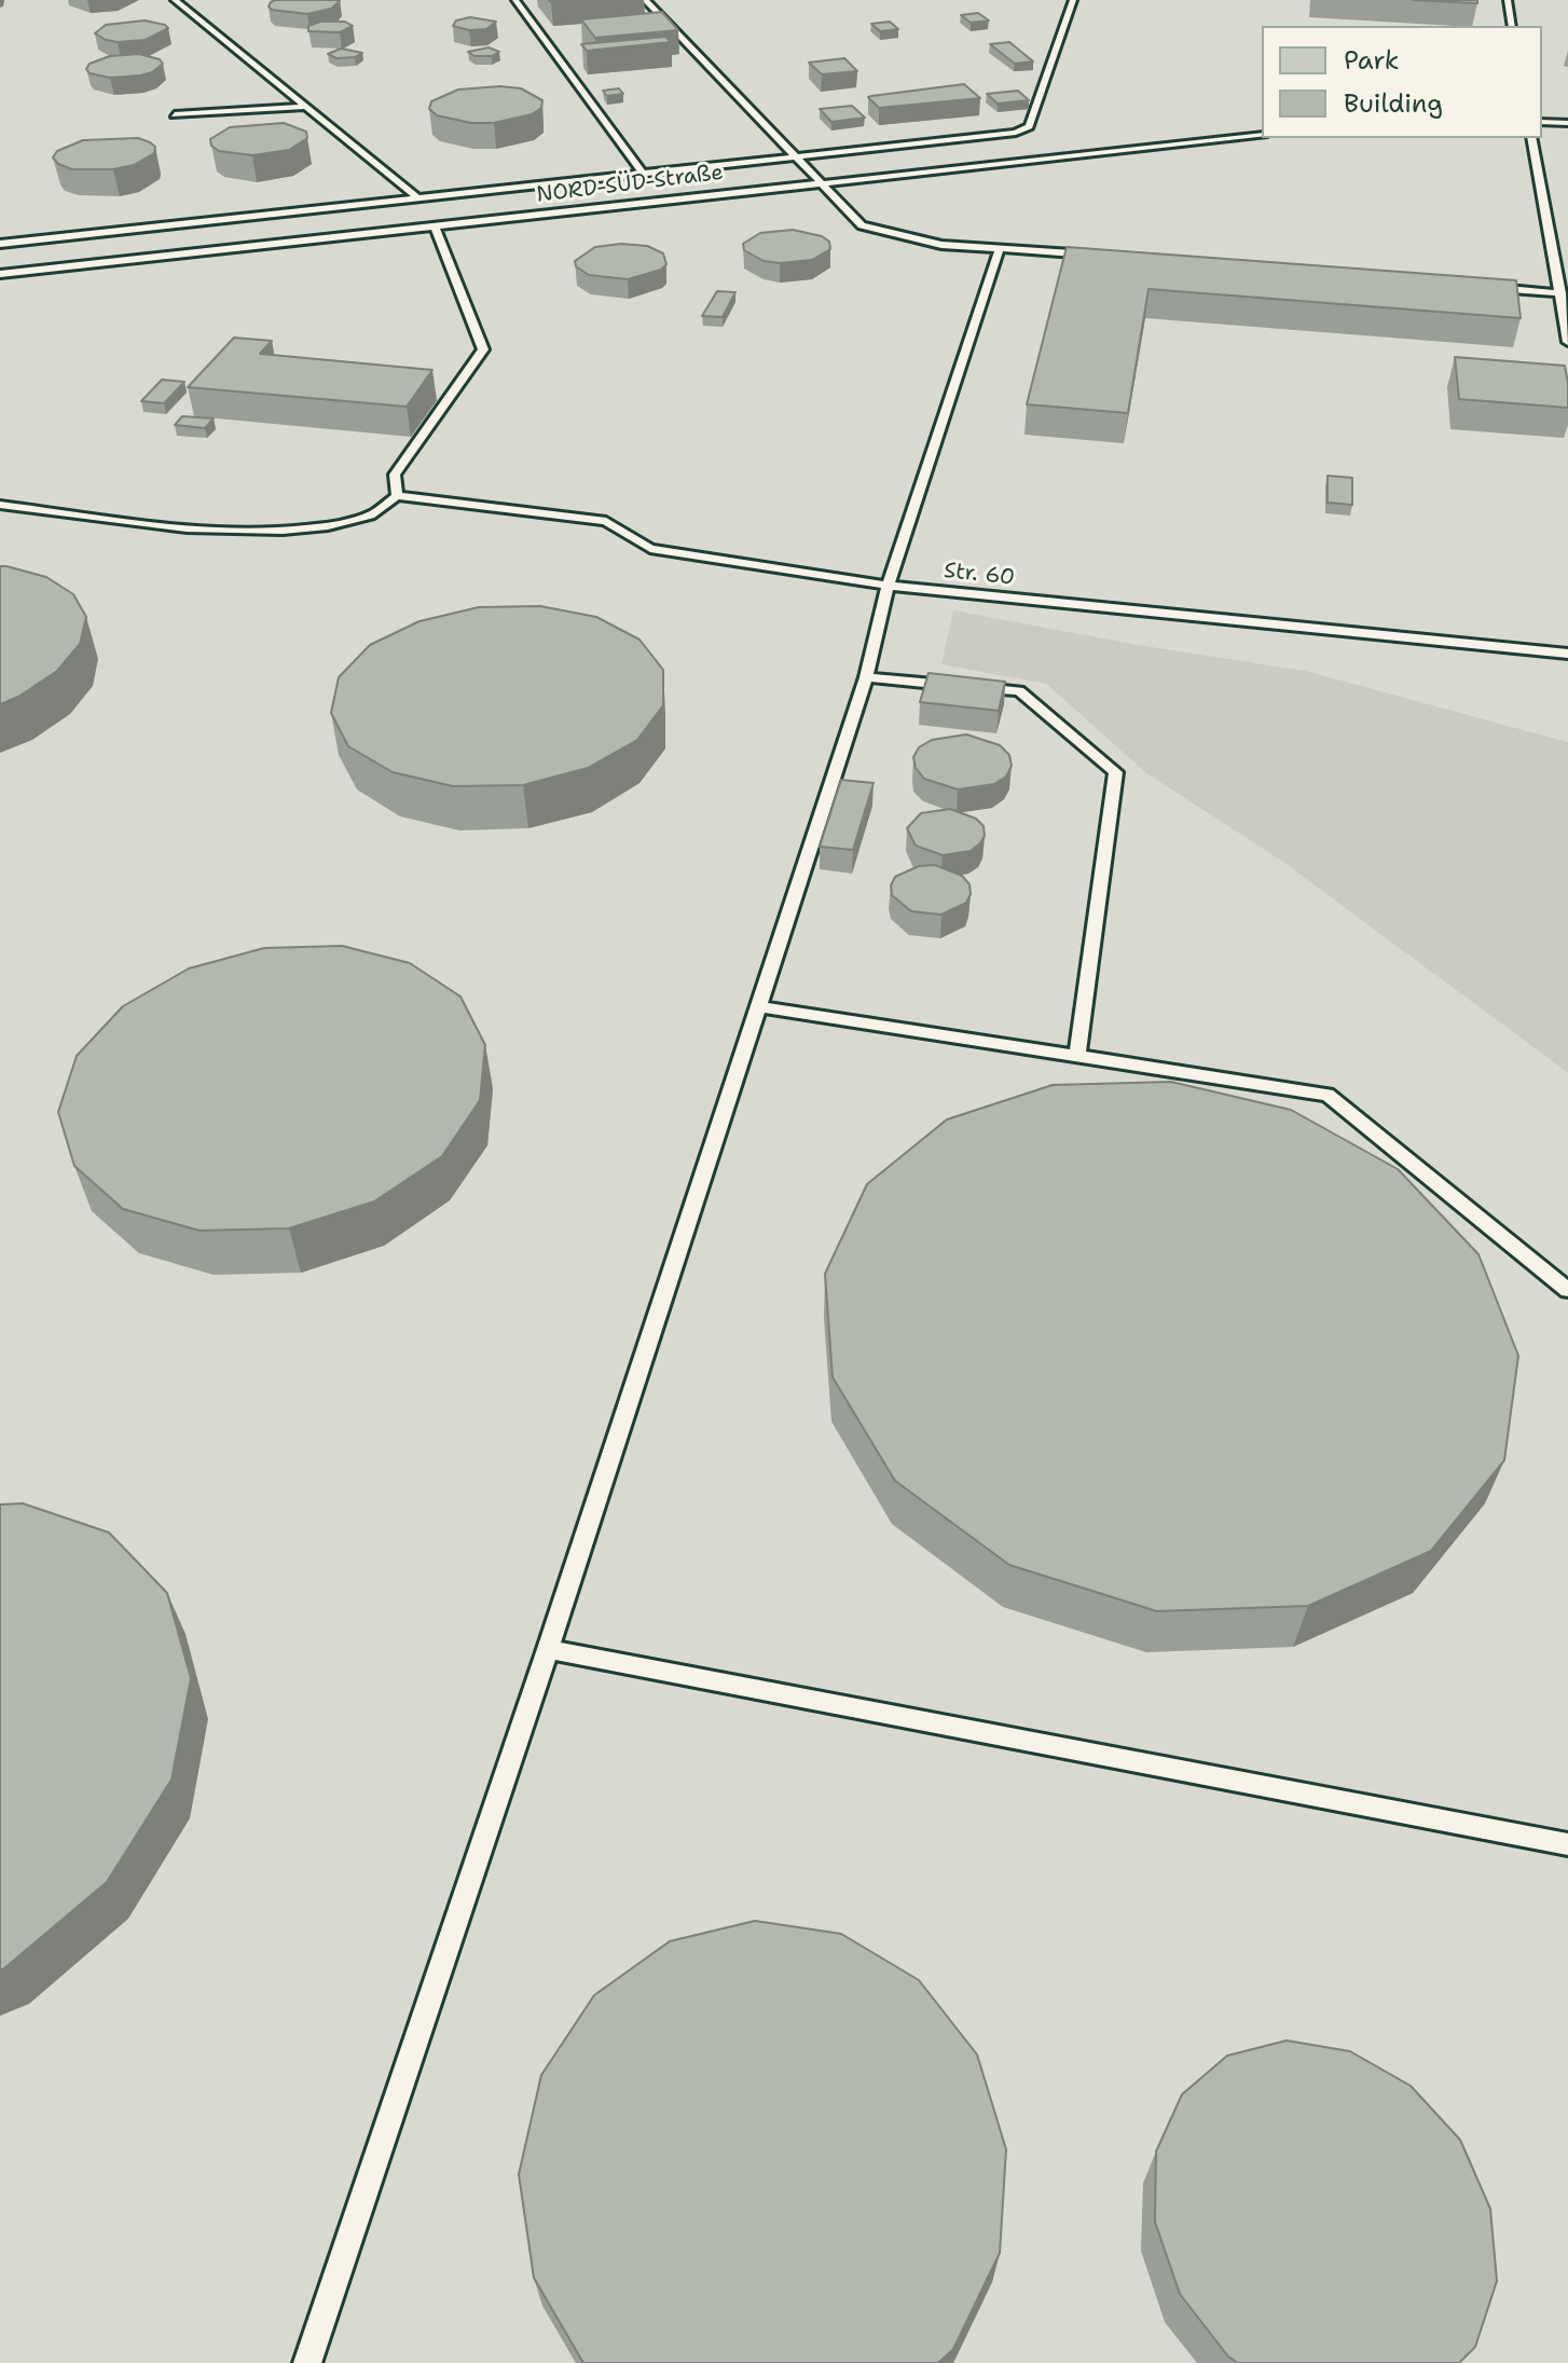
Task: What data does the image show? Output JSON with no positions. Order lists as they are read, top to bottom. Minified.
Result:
{"streets":{"lane":["NORD-SÜD-Straße","Str. 60"]},"legend":["Park","Building"]}
